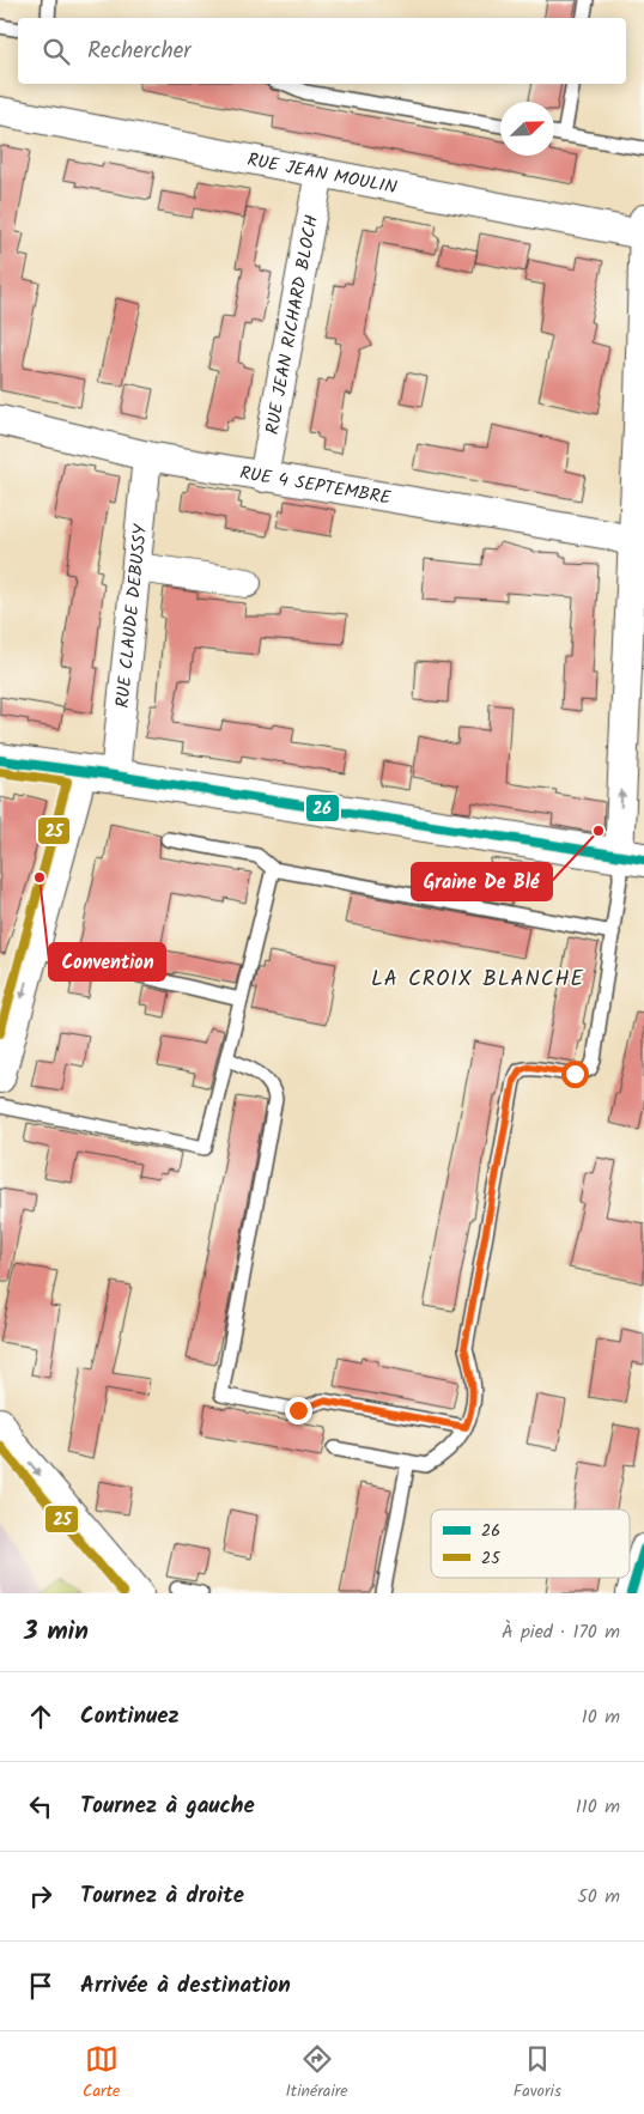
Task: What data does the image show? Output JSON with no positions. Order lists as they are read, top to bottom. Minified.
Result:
{"streets":{"street":["RUE JEAN MOULIN","RUE JEAN RICHARD BLOCH","RUE 4 SEPTEMBRE","RUE CLAUDE DEBUSSY"]},"crossings":[["RUE JEAN MOULIN","RUE JEAN RICHARD BLOCH"],["RUE JEAN RICHARD BLOCH","RUE 4 SEPTEMBRE"],["RUE 4 SEPTEMBRE","RUE CLAUDE DEBUSSY"]],"districts":["LA CROIX BLANCHE"],"places":["Graine De Blé","Convention"],"lines":["transit line 26","transit line 25"],"legend":["26","25"],"north":"top right","page":{"search":"Rechercher","heading":["3 min","À pied · 170 m"],"list":[["Continuez","10 m"],["Tournez à gauche","110 m"],["Tournez à droite","50 m"],"Arrivée à destination"],"nav":["Carte","Itinéraire","Favoris"]}}
